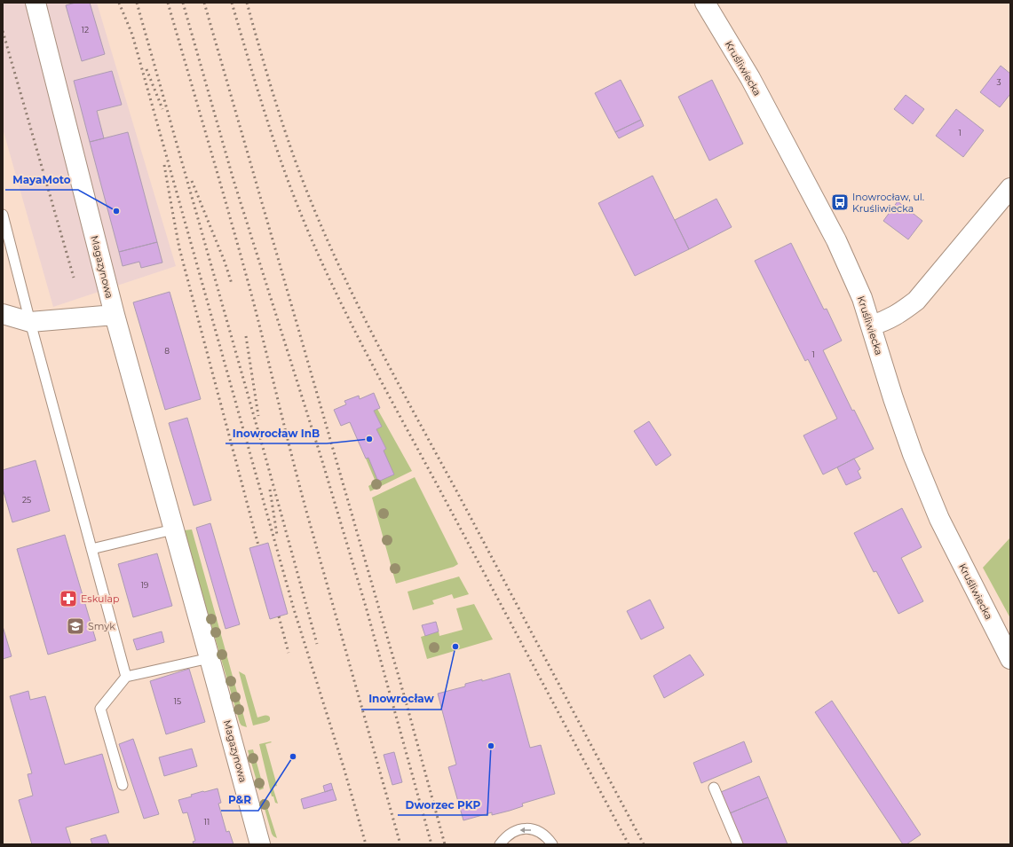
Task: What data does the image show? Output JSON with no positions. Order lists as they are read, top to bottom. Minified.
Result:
{"streets":{"street":["Kruśliwiecka","Magazynowa"]},"places":{"bus stop":["Inowrocław, ul. Kruśliwiecka"],"other":["MayaMoto","Inowrocław InB","Inowrocław","Dworzec PKP","P&R"],"pharmacy":["Eskulap"],"school or university":["Smyk"]},"house_numbers":["12","3","1","8","1","25","19","15","11"]}
